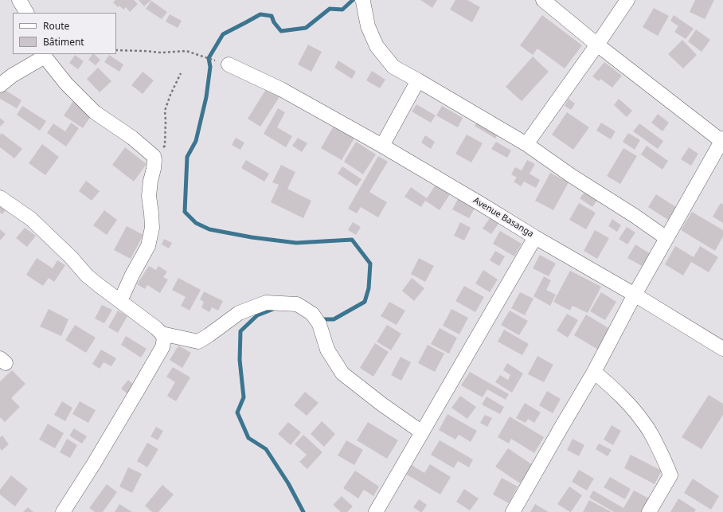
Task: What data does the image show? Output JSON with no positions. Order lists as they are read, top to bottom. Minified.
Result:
{"streets":{"street":["Avenue Basanga"]},"legend":["Route","Bâtiment"]}
